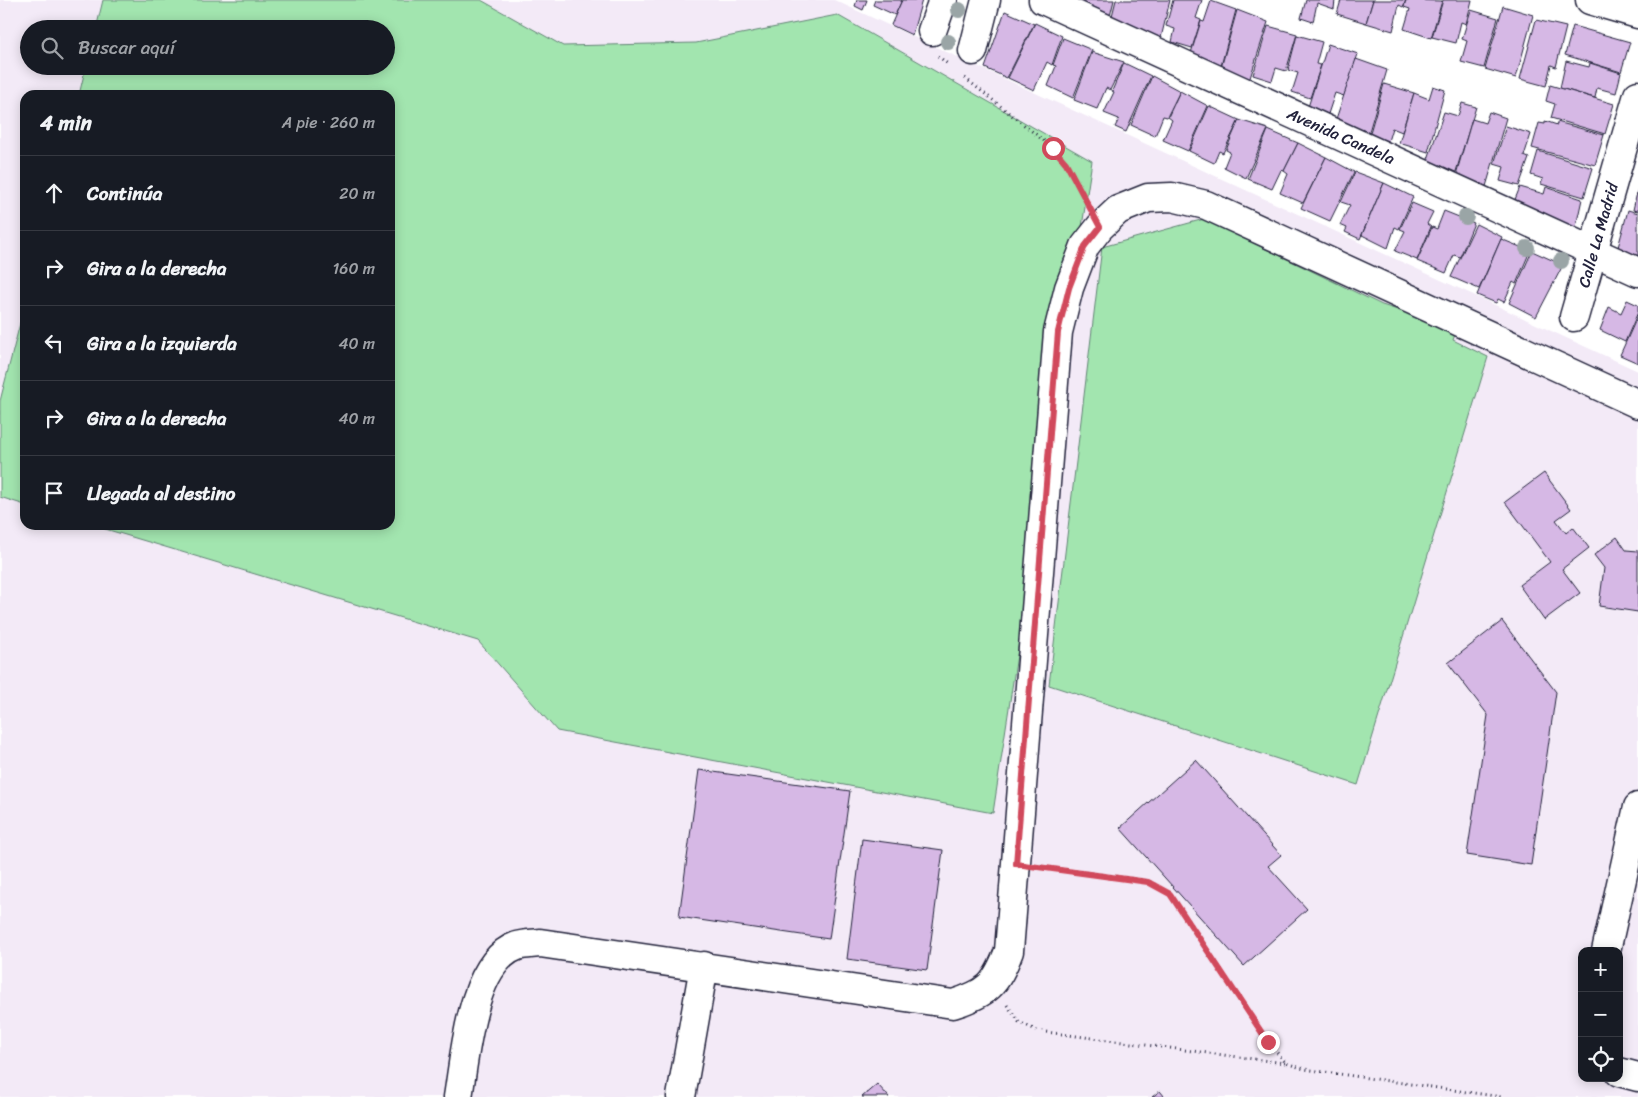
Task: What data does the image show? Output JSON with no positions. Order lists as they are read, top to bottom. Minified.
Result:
{"streets":{"street":["Avenida Candela","Calle La Madrid"]},"crossings":[["Avenida Candela","Calle La Madrid"]],"page":{"search":"Buscar aquí","heading":["4 min","A pie · 260 m"],"list":[["Continúa","20 m"],["Gira a la derecha","160 m"],["Gira a la izquierda","40 m"],["Gira a la derecha","40 m"],"Llegada al destino"],"map_buttons":["+","−"]}}
